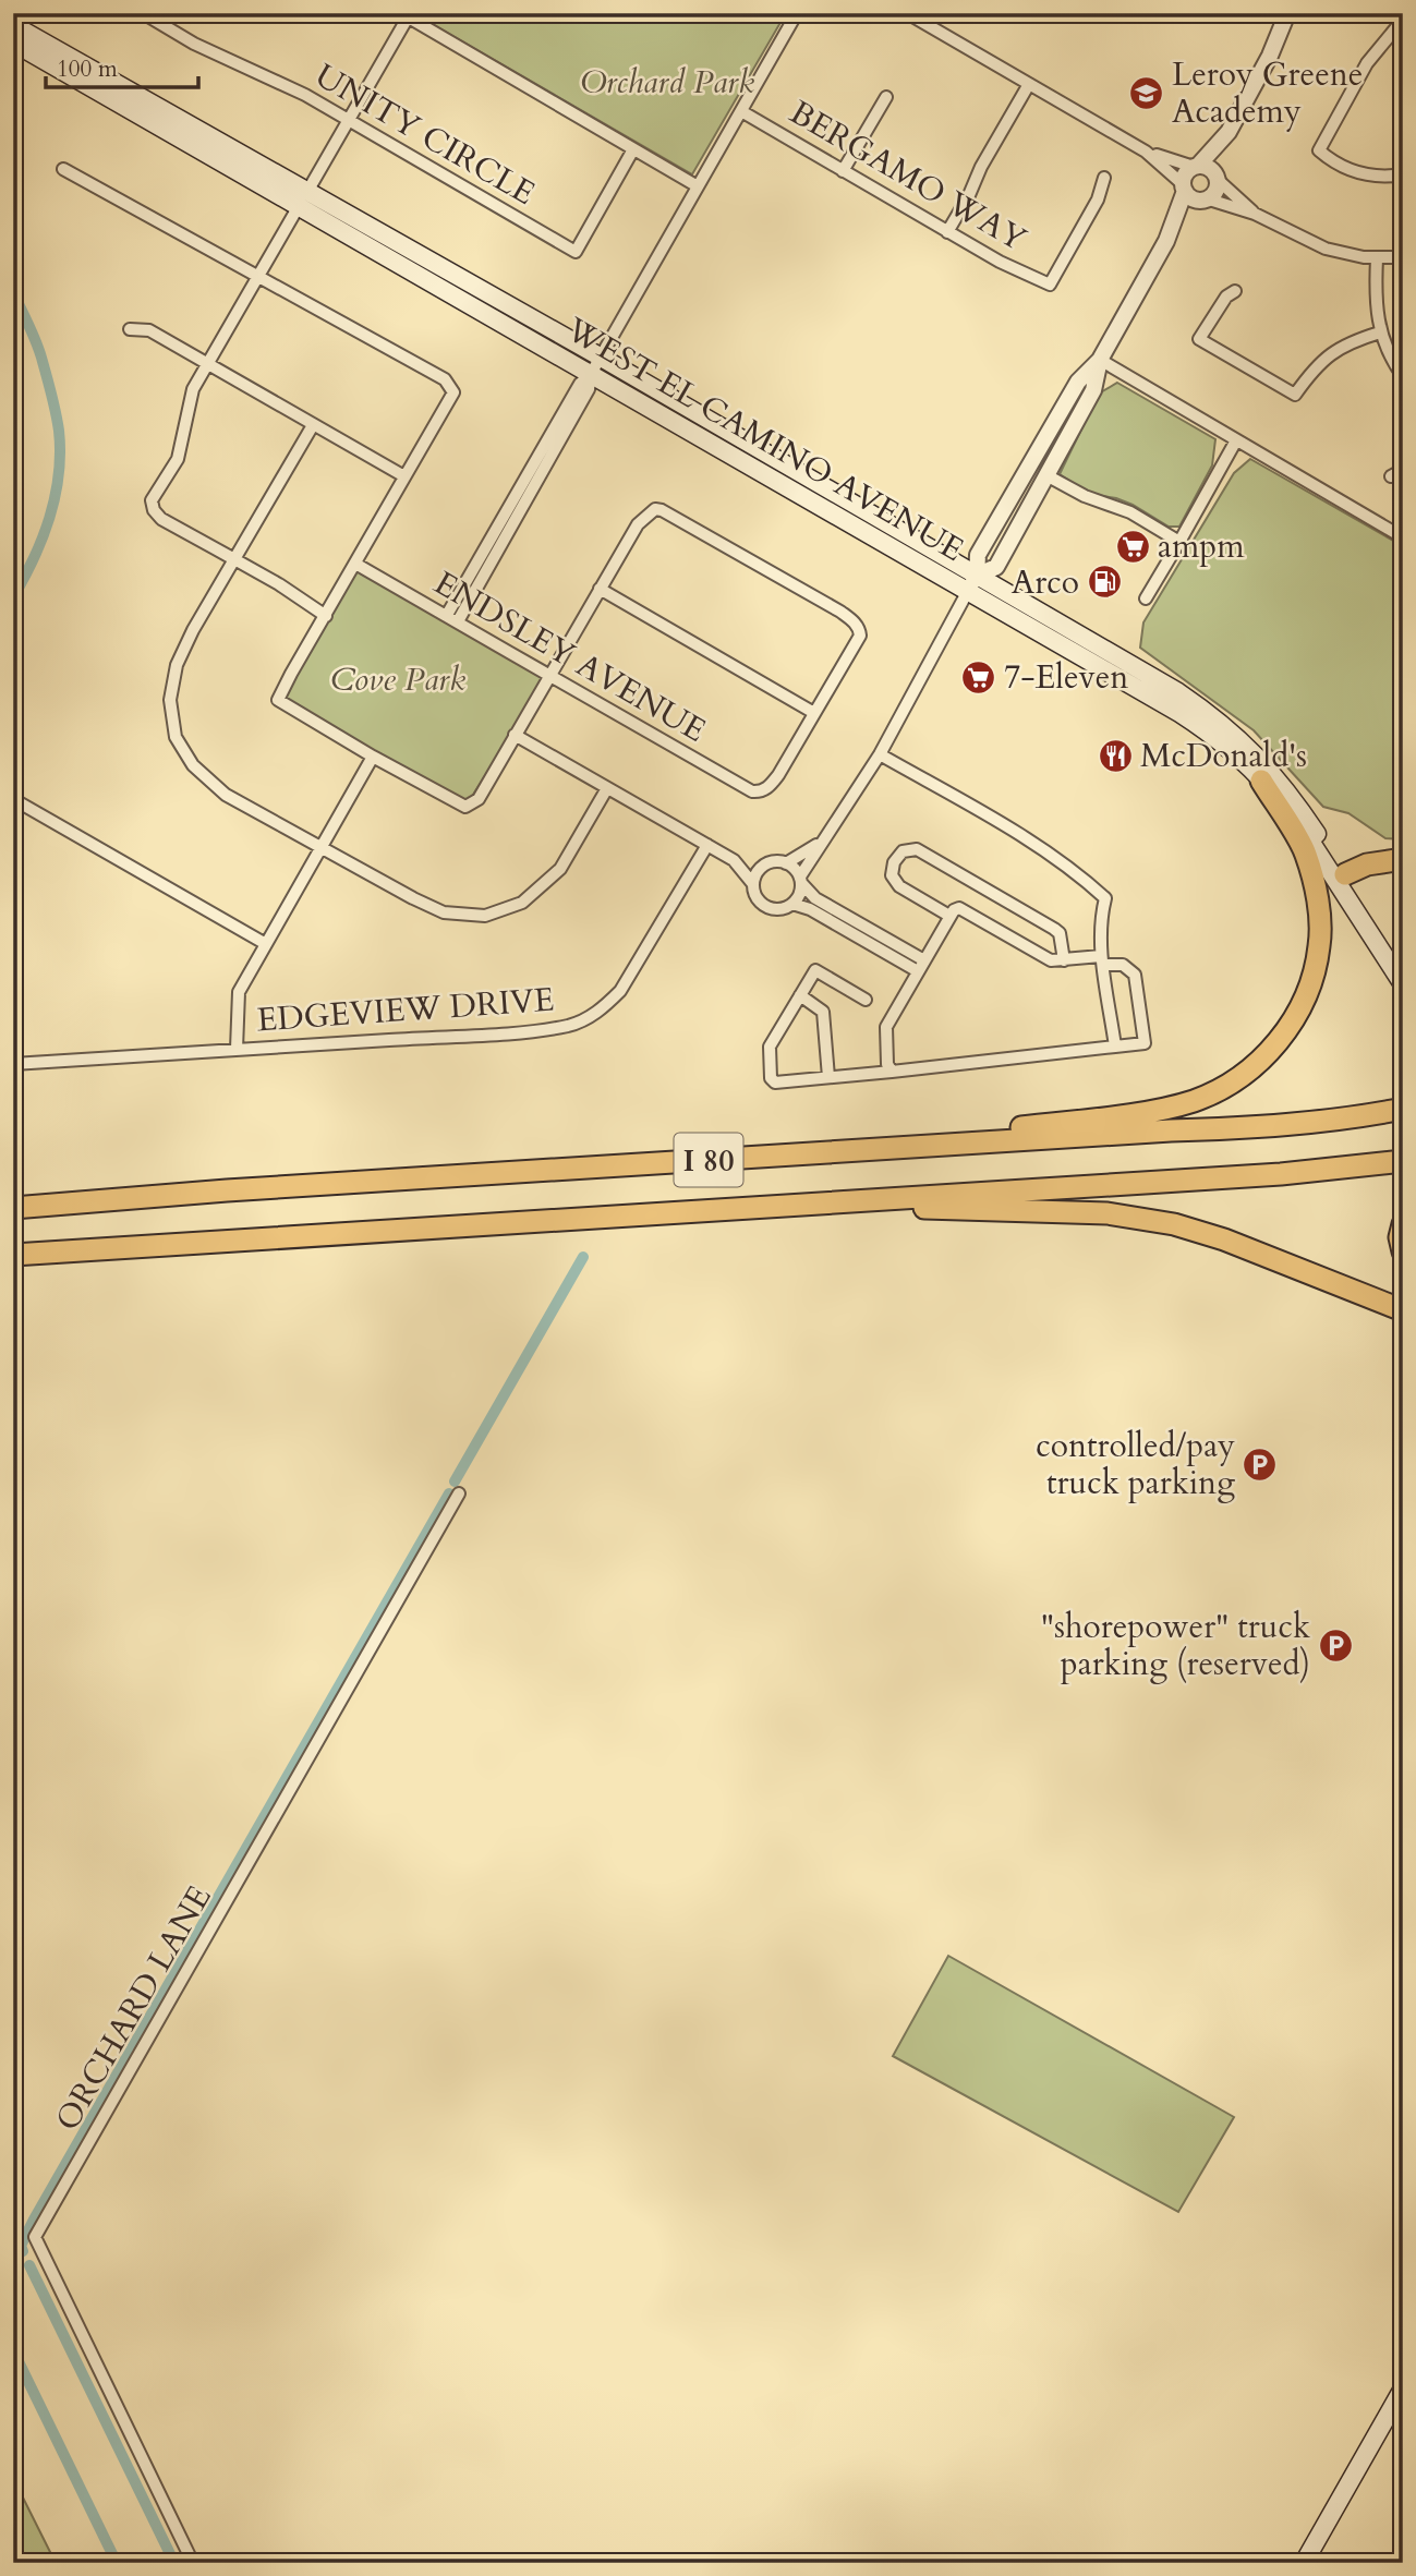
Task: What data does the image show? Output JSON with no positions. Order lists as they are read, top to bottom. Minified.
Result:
{"streets":{"highway":["I 80"],"main road":["WEST EL CAMINO AVENUE"],"street":["UNITY CIRCLE","BERGAMO WAY","ENDSLEY AVENUE","EDGEVIEW DRIVE","ORCHARD LANE"]},"parks":["Orchard Park","Cove Park"],"places":{"school or university":["Leroy Greene Academy"],"supermarket":["ampm","7-Eleven"],"fuel station":["Arco"],"restaurant":["McDonald's"],"parking":["controlled/pay truck parking","\"shorepower\" truck parking (reserved)"]},"scale_bar":"100 m"}
